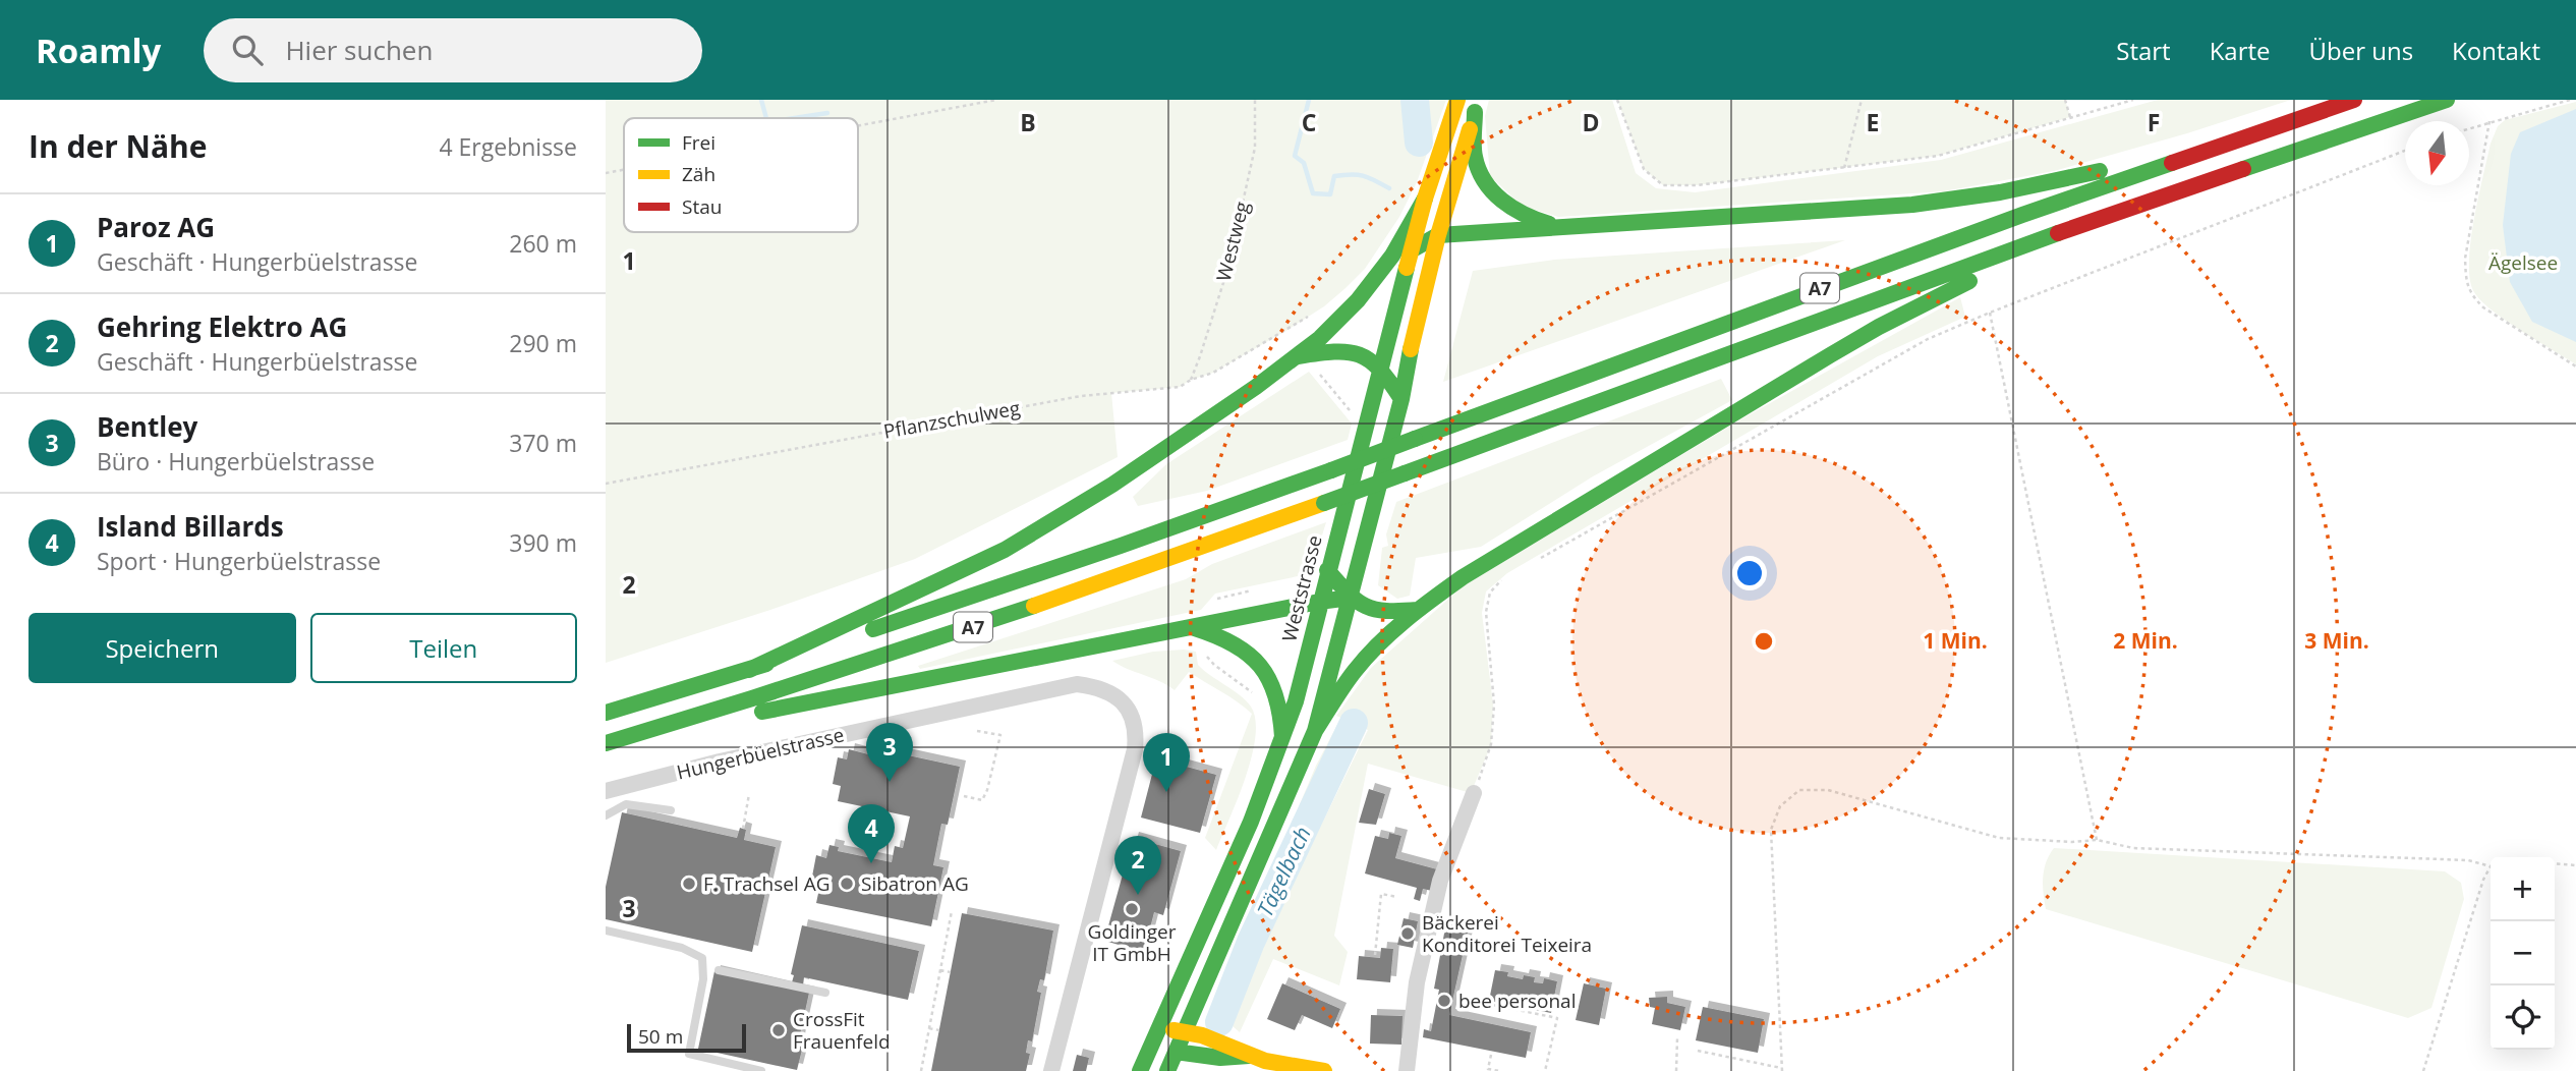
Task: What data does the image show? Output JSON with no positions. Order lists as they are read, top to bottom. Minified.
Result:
{"streets":{"main road":["A7","Weststrasse"],"street":["Hungerbüelstrasse"],"path":["Westweg","Pflanzschulweg"]},"crossings":[["Westweg","Pflanzschulweg"],["A7","Weststrasse"]],"water":["Tägelbach"],"parks":["Ägelsee"],"places":["F. Trachsel AG","Sibatron AG","Goldinger IT GmbH","Bäckerei Konditorei Teixeira","bee personal","CrossFit Frauenfeld"],"legend":["Frei","Zäh","Stau"],"scale_bar":"50 m","north":"bottom","page":{"header":"Roamly","search":"Hier suchen","nav":["Start","Karte","Über uns","Kontakt"],"heading":["In der Nähe","4 Ergebnisse"],"list":[{"mark":"1","name":"Paroz AG","note":"Geschäft · Hungerbüelstrasse","value":"260 m"},{"mark":"2","name":"Gehring Elektro AG","note":"Geschäft · Hungerbüelstrasse","value":"290 m"},{"mark":"3","name":"Bentley","note":"Büro · Hungerbüelstrasse","value":"370 m"},{"mark":"4","name":"Island Billards","note":"Sport · Hungerbüelstrasse","value":"390 m"}],"buttons":["Speichern","Teilen"],"pins":["3","1","4","2"],"map_buttons":["+","−"],"scale":"50 m"},"grid":{"columns":["B","C","D","E","F"],"rows":["1","2","3"]},"rings":["1 Min.","2 Min.","3 Min."]}
